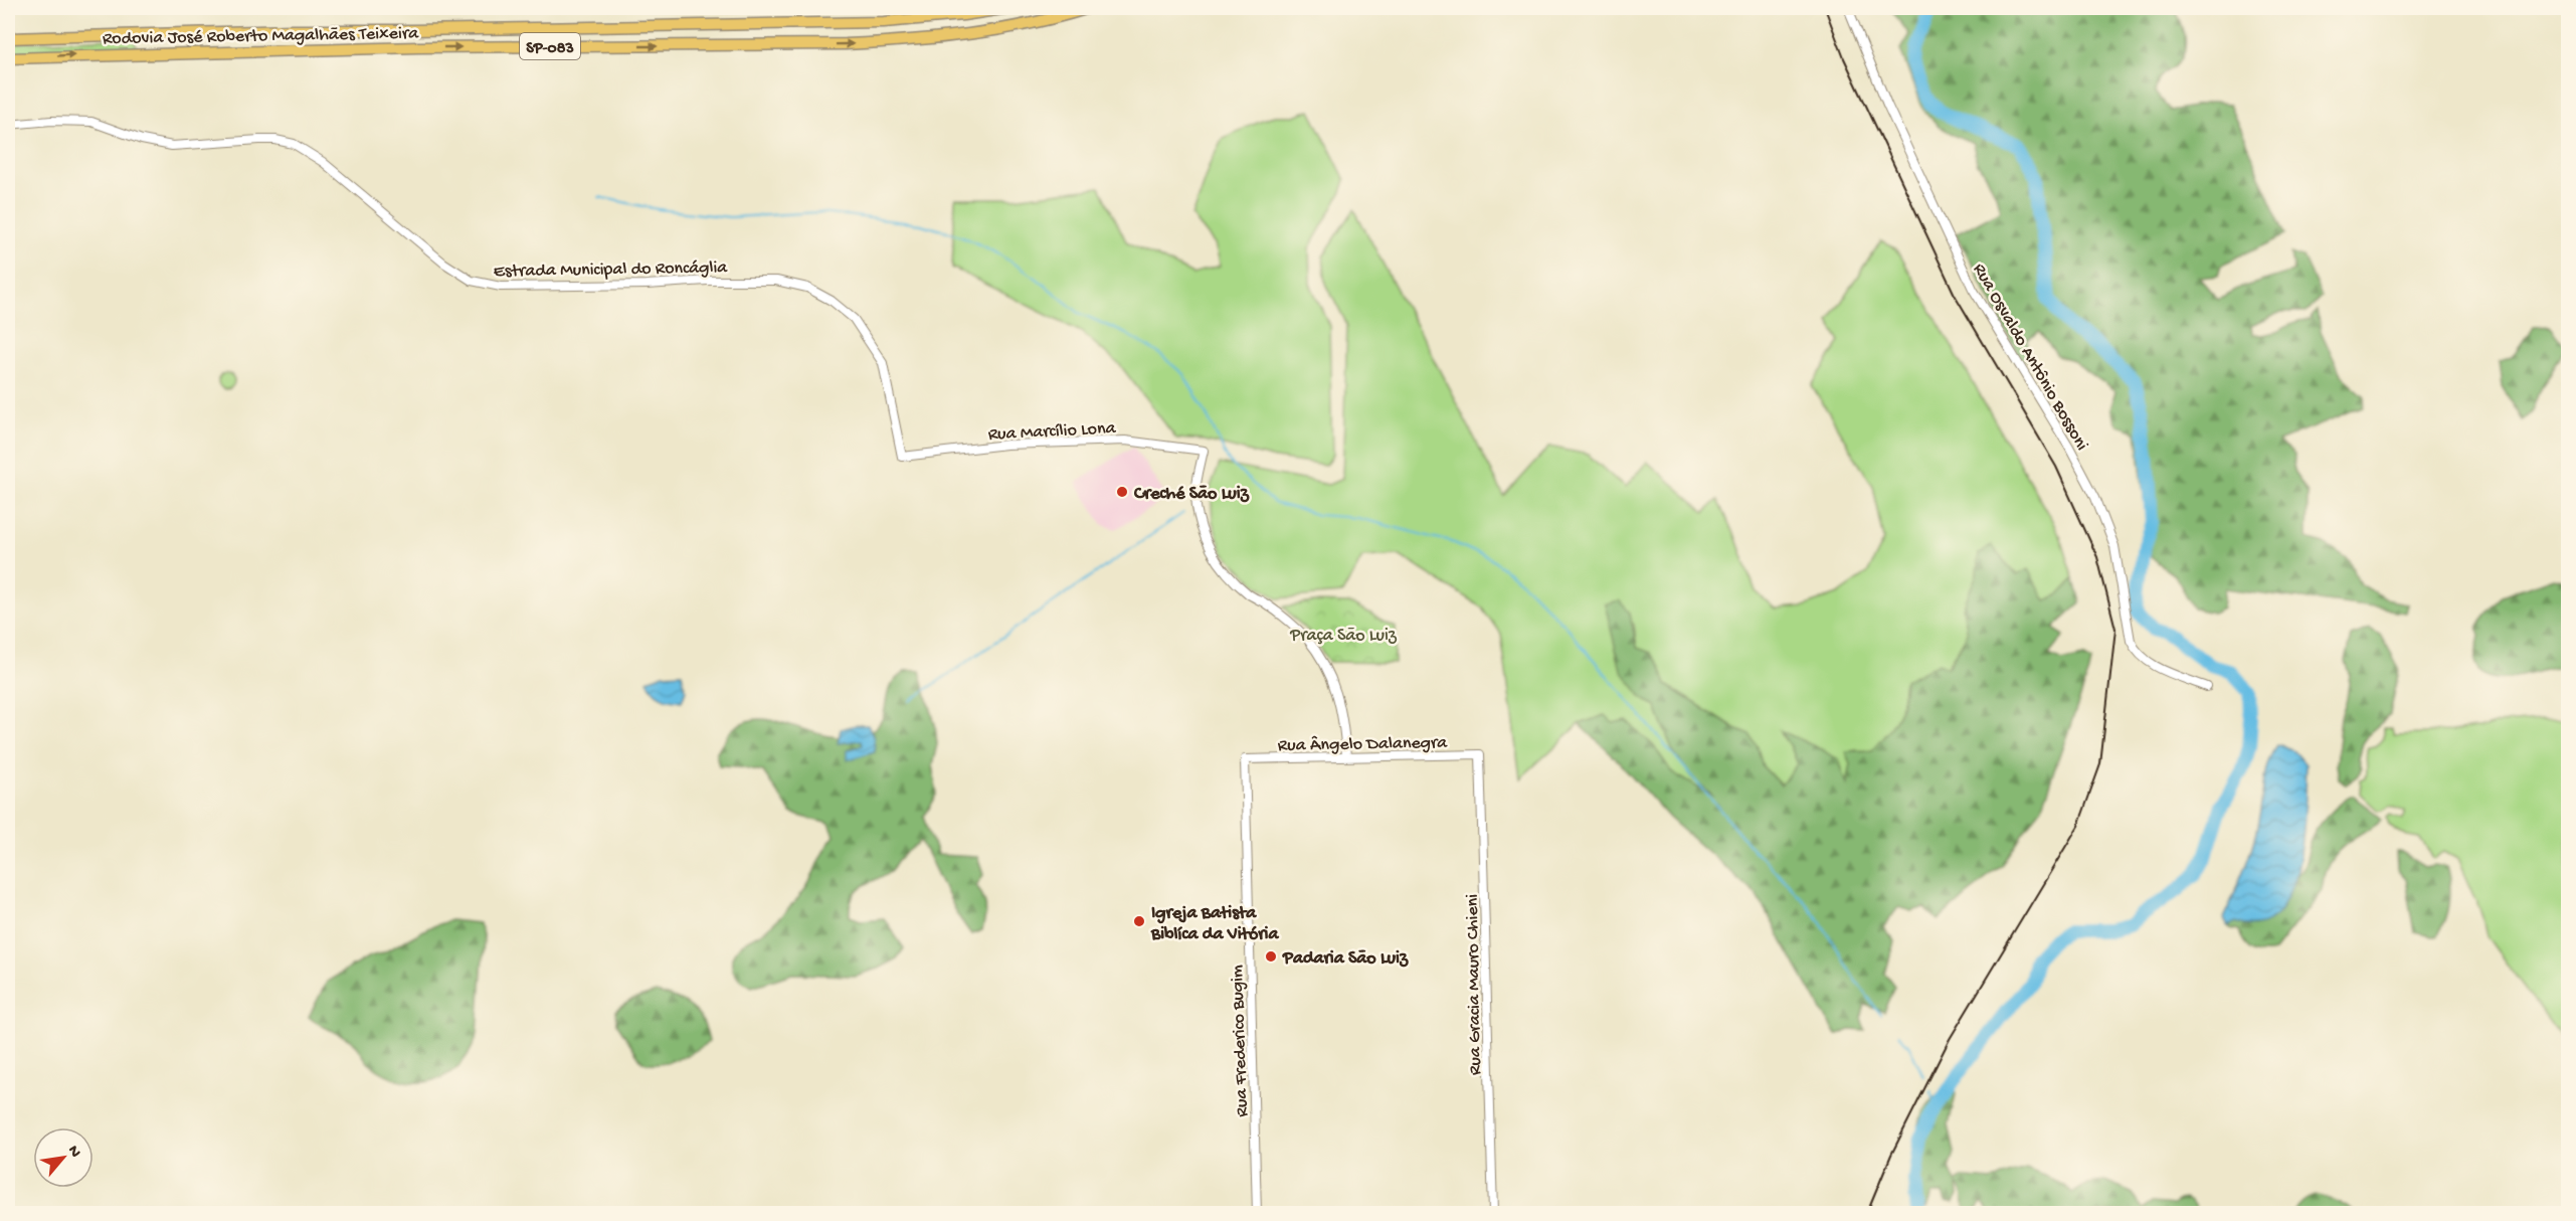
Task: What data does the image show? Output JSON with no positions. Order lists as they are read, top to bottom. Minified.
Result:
{"streets":{"highway":["Rodovia José Roberto Magalhães Teixeira","SP-083"],"street":["Estrada Municipal do Roncáglia","Rua Osvaldo Antônio Bossoni","Rua Marcílio Lona","Rua Ângelo Dalanegra","Rua Gracia Mauro Chieni","Rua Frederico Bugim"]},"crossings":[["Estrada Municipal do Roncáglia","Rua Marcílio Lona"],["Rua Marcílio Lona","Rua Ângelo Dalanegra"],["Rua Ângelo Dalanegra","Rua Gracia Mauro Chieni"],["Rua Ângelo Dalanegra","Rua Frederico Bugim"]],"parks":["Praça São Luiz"],"places":["Creché São Luiz","Igreja Batista Biblíca da Vitória","Padaria São Luiz"],"north":"top right"}
